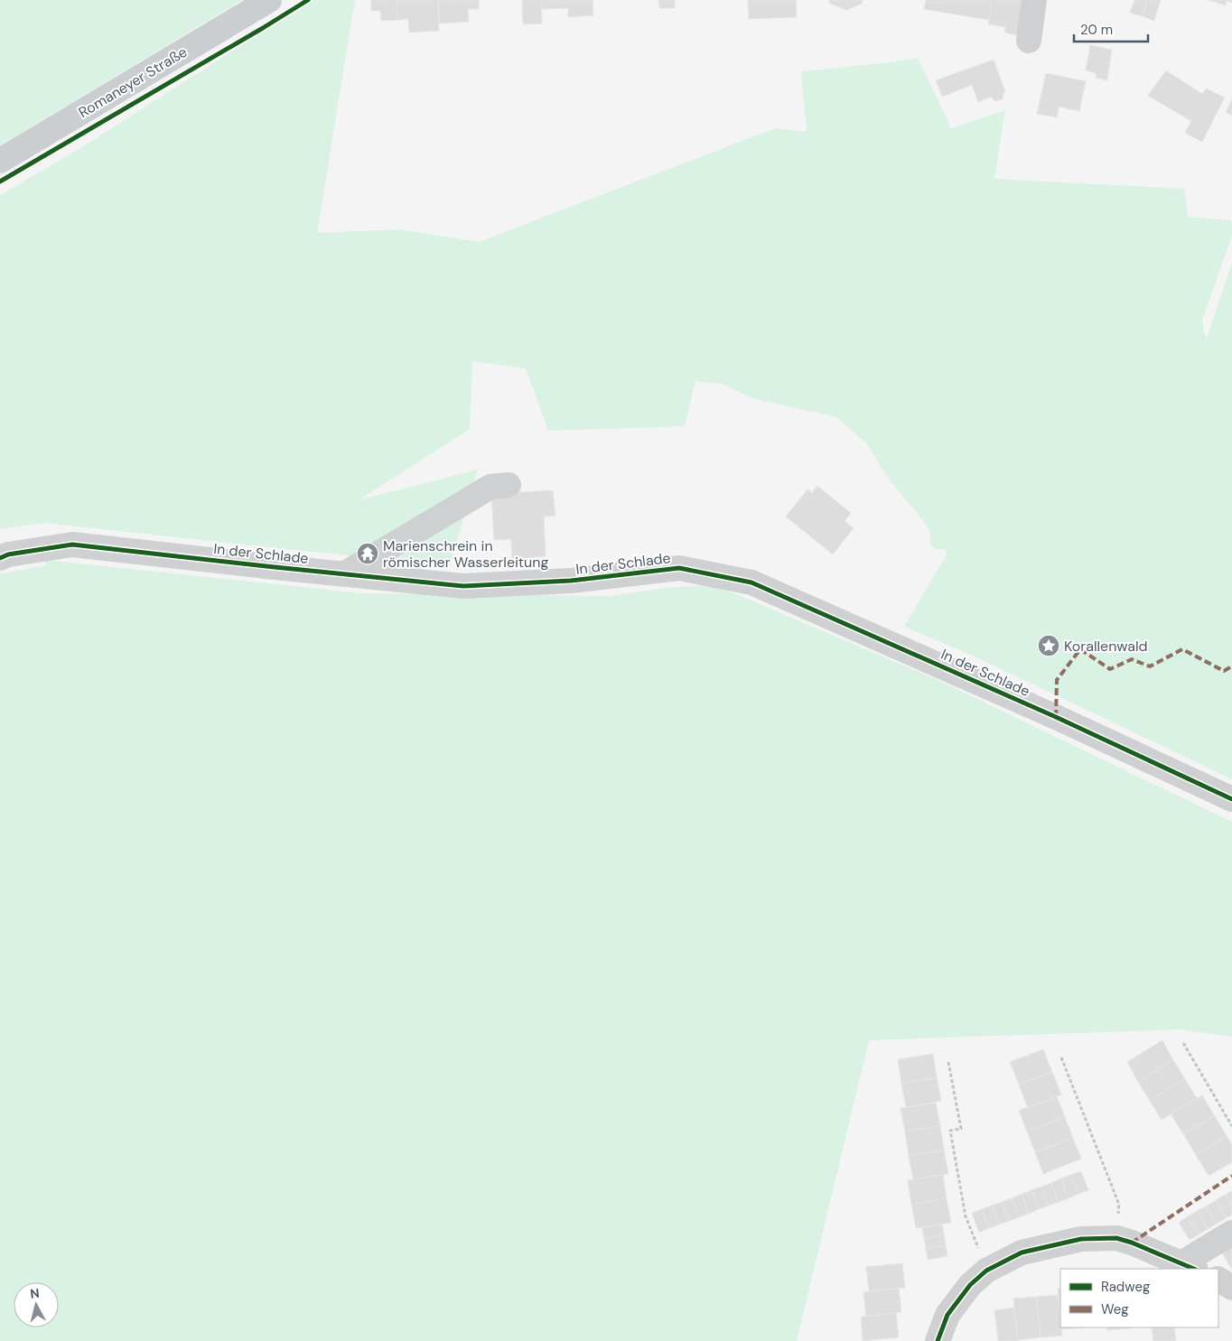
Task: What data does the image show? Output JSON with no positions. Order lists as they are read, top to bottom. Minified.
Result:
{"streets":{"main road":["Romaneyer Straße"],"street":["In der Schlade"]},"places":{"temple":["Marienschrein in römischer Wasserleitung"],"place":["Korallenwald"]},"legend":["Radweg","Weg"],"scale_bar":"20 m","north":"top"}
